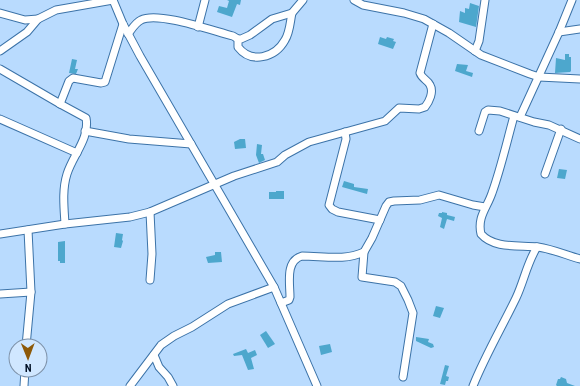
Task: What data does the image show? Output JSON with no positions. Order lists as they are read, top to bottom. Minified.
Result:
{"north":"bottom"}
